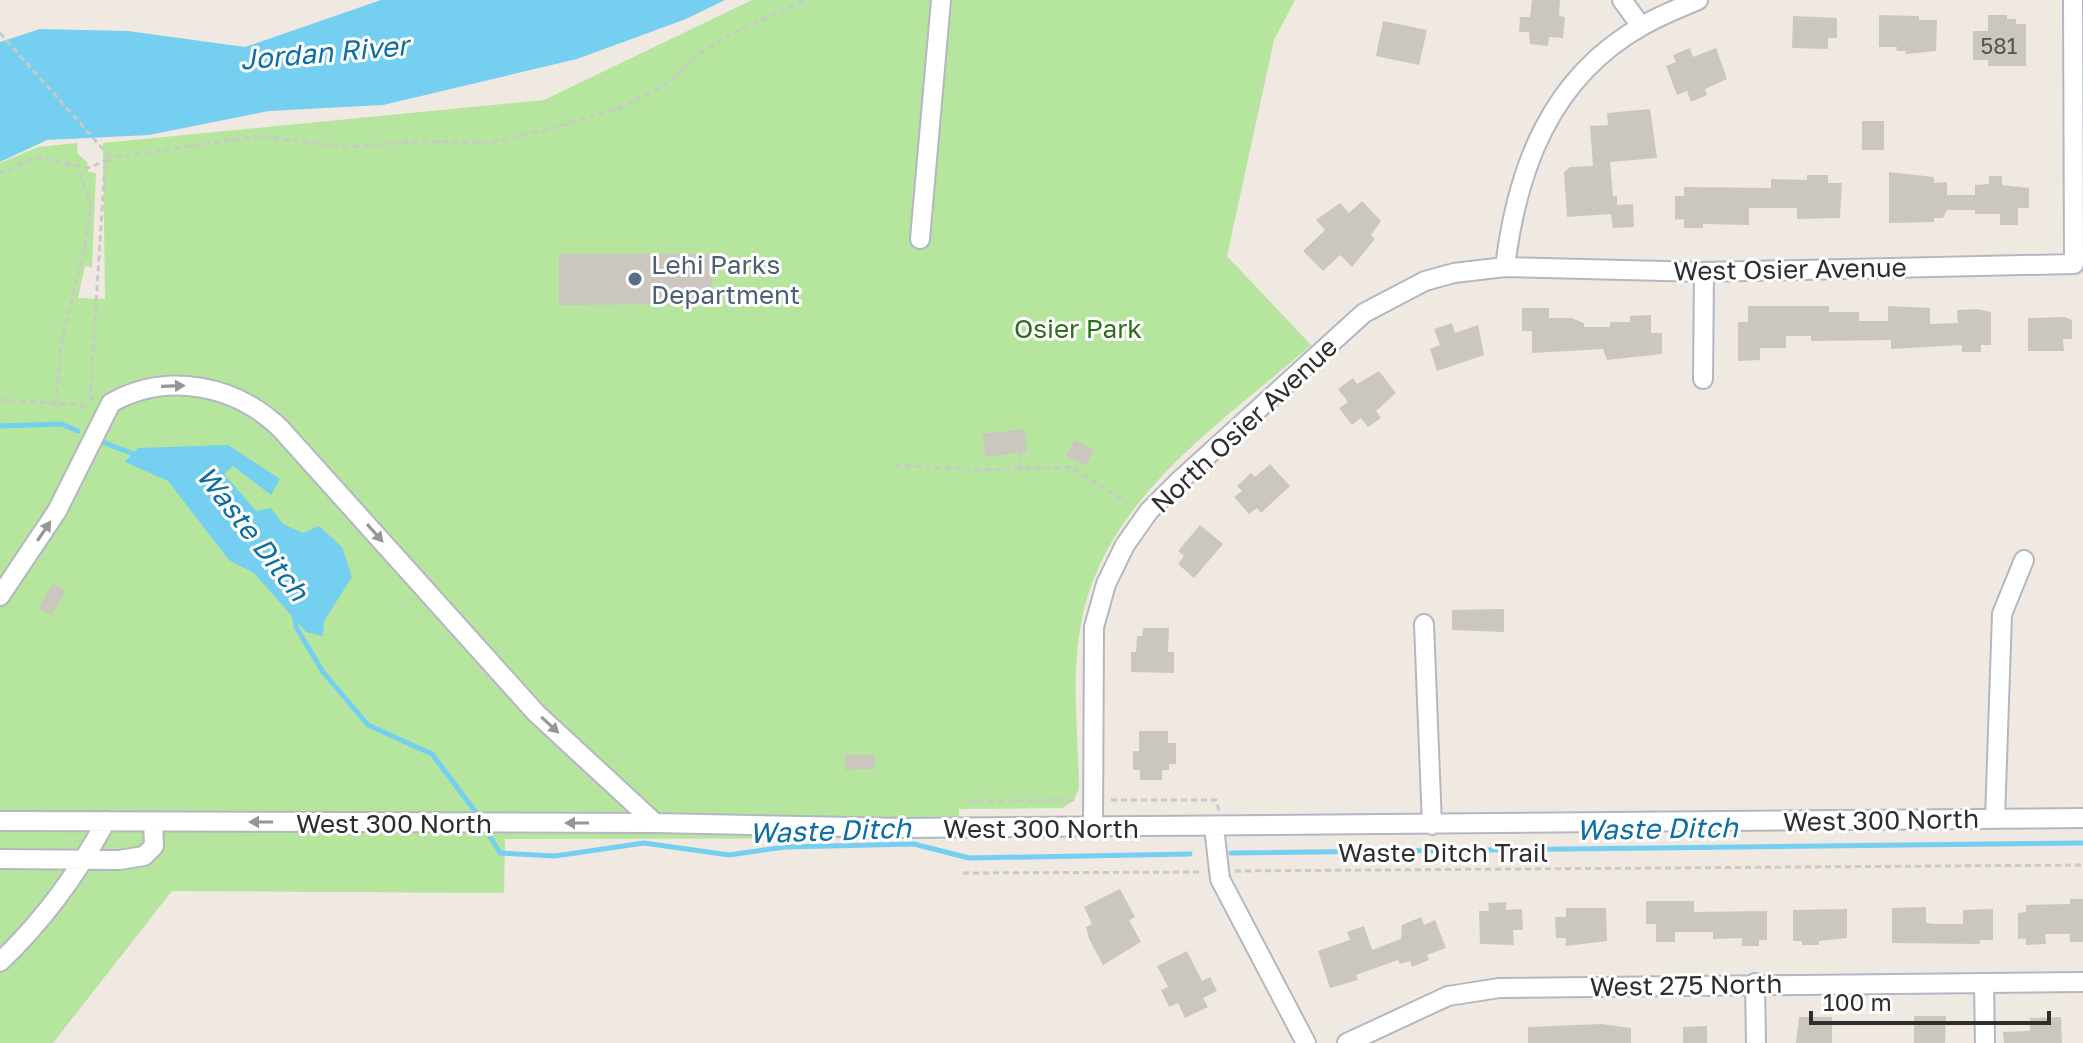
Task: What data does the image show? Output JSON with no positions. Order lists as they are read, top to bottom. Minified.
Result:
{"streets":{"street":["West Osier Avenue","North Osier Avenue","West 300 North","West 275 North"],"path":["Waste Ditch Trail"]},"crossings":[["West Osier Avenue","North Osier Avenue"],["North Osier Avenue","West 300 North"]],"water":["Jordan River","Waste Ditch"],"parks":["Osier Park"],"places":["Lehi Parks Department"],"house_numbers":["581"],"scale_bar":"100 m"}
